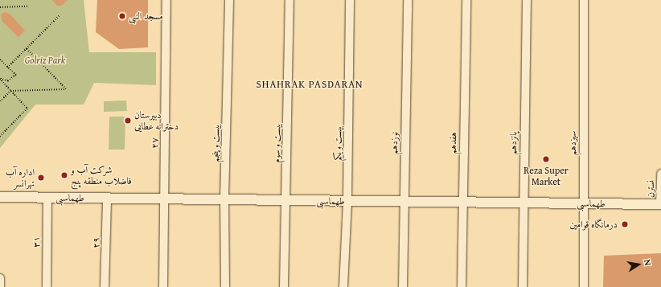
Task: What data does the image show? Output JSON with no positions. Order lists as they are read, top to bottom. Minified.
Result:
{"streets":{"street":["۲۷","بیست و پنجم","بیست و سوم","بیست و یکم","نوزدهم","هفدهم","پانزدهم","سیزدهم","نسترن","طهماسبی","۳۱","۲۹"]},"crossings":[["۲۷","طهماسبی"],["بیست و پنجم","طهماسبی"],["بیست و سوم","طهماسبی"],["بیست و یکم","طهماسبی"],["نوزدهم","طهماسبی"],["هفدهم","طهماسبی"],["پانزدهم","طهماسبی"],["سیزدهم","طهماسبی"],["نسترن","طهماسبی"],["طهماسبی","۳۱"],["طهماسبی","۲۹"]],"districts":["SHAHRAK PASDARAN"],"parks":["Golriz Park"],"places":["مسجد النبی","دبیرستان دخترانه عطایی","Reza Super Market","شرکت آب و فاضلاب منطقه پنج","اداره آب تهرانسر","درمانگاه قوامین"],"north":"right"}
